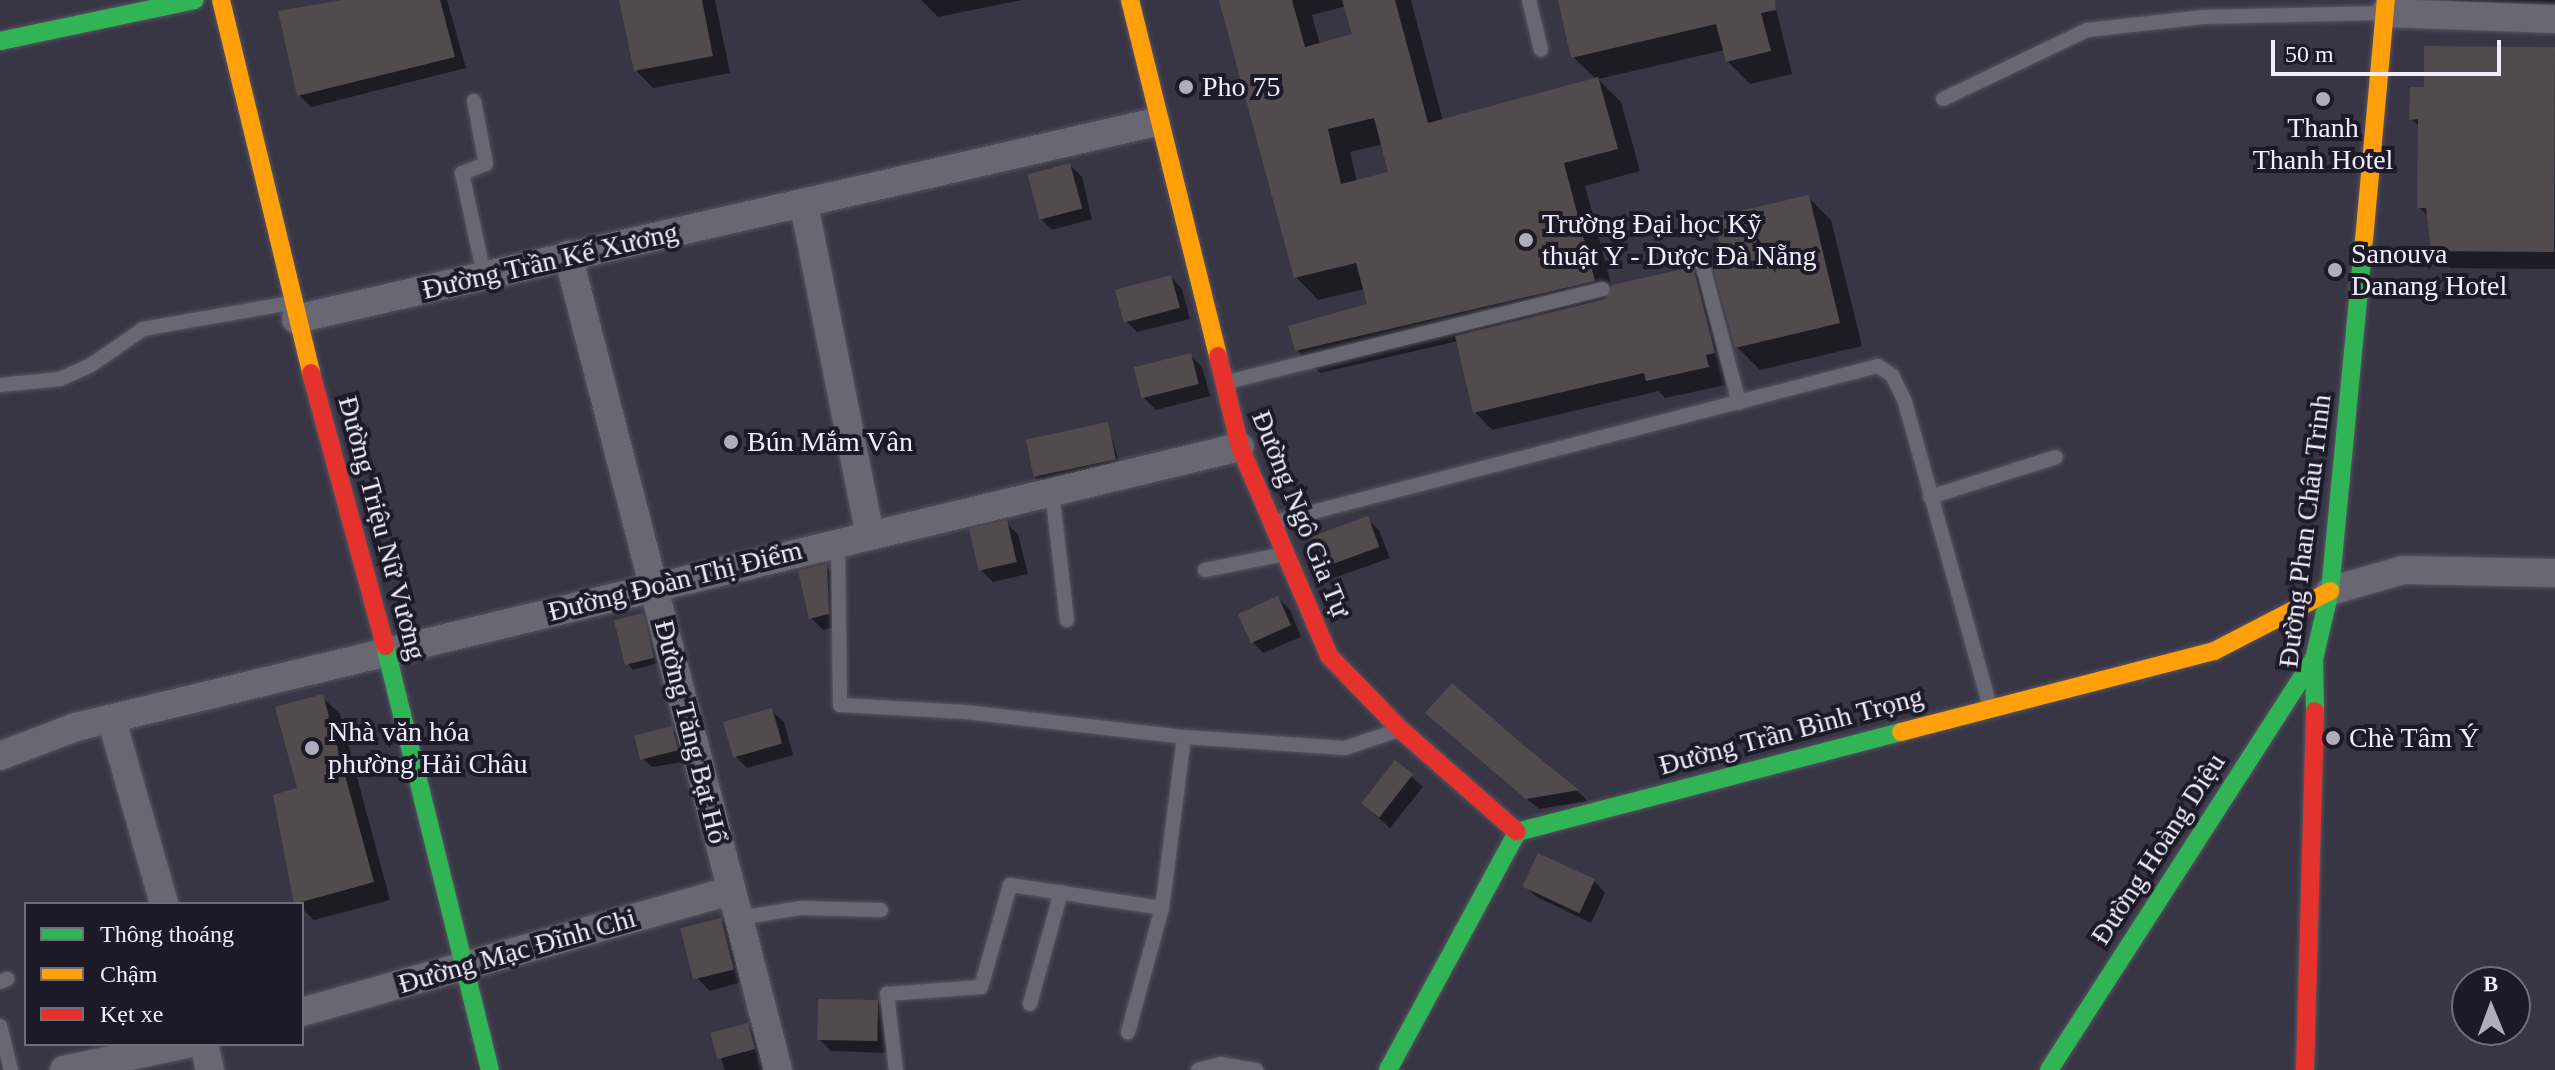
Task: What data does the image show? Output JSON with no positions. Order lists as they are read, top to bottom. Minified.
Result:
{"streets":{"street":["Đường Trần Kế Xương","Đường Ngô Gia Tự","Đường Triệu Nữ Vương","Đường Phan Châu Trinh","Đường Đoàn Thị Điểm","Đường Trần Bình Trọng","Đường Tăng Bạt Hổ","Đường Hoàng Diệu","Đường Mạc Đĩnh Chi"]},"crossings":[["Đường Trần Kế Xương","Đường Ngô Gia Tự"],["Đường Trần Kế Xương","Đường Triệu Nữ Vương"],["Đường Trần Kế Xương","Đường Tăng Bạt Hổ"],["Đường Ngô Gia Tự","Đường Đoàn Thị Điểm"],["Đường Ngô Gia Tự","Đường Trần Bình Trọng"],["Đường Triệu Nữ Vương","Đường Đoàn Thị Điểm"],["Đường Triệu Nữ Vương","Đường Mạc Đĩnh Chi"],["Đường Phan Châu Trinh","Đường Trần Bình Trọng"],["Đường Phan Châu Trinh","Đường Hoàng Diệu"],["Đường Đoàn Thị Điểm","Đường Tăng Bạt Hổ"],["Đường Tăng Bạt Hổ","Đường Mạc Đĩnh Chi"]],"places":["Pho 75","Thanh Thanh Hotel","Trường Đại học Kỹ thuật Y - Dược Đà Nẵng","Sanouva Danang Hotel","Bún Mắm Vân","Chè Tâm Ý","Nhà văn hóa phường Hải Châu"],"legend":["Thông thoáng","Chậm","Kẹt xe"],"scale_bar":"50 m","north":"top"}
